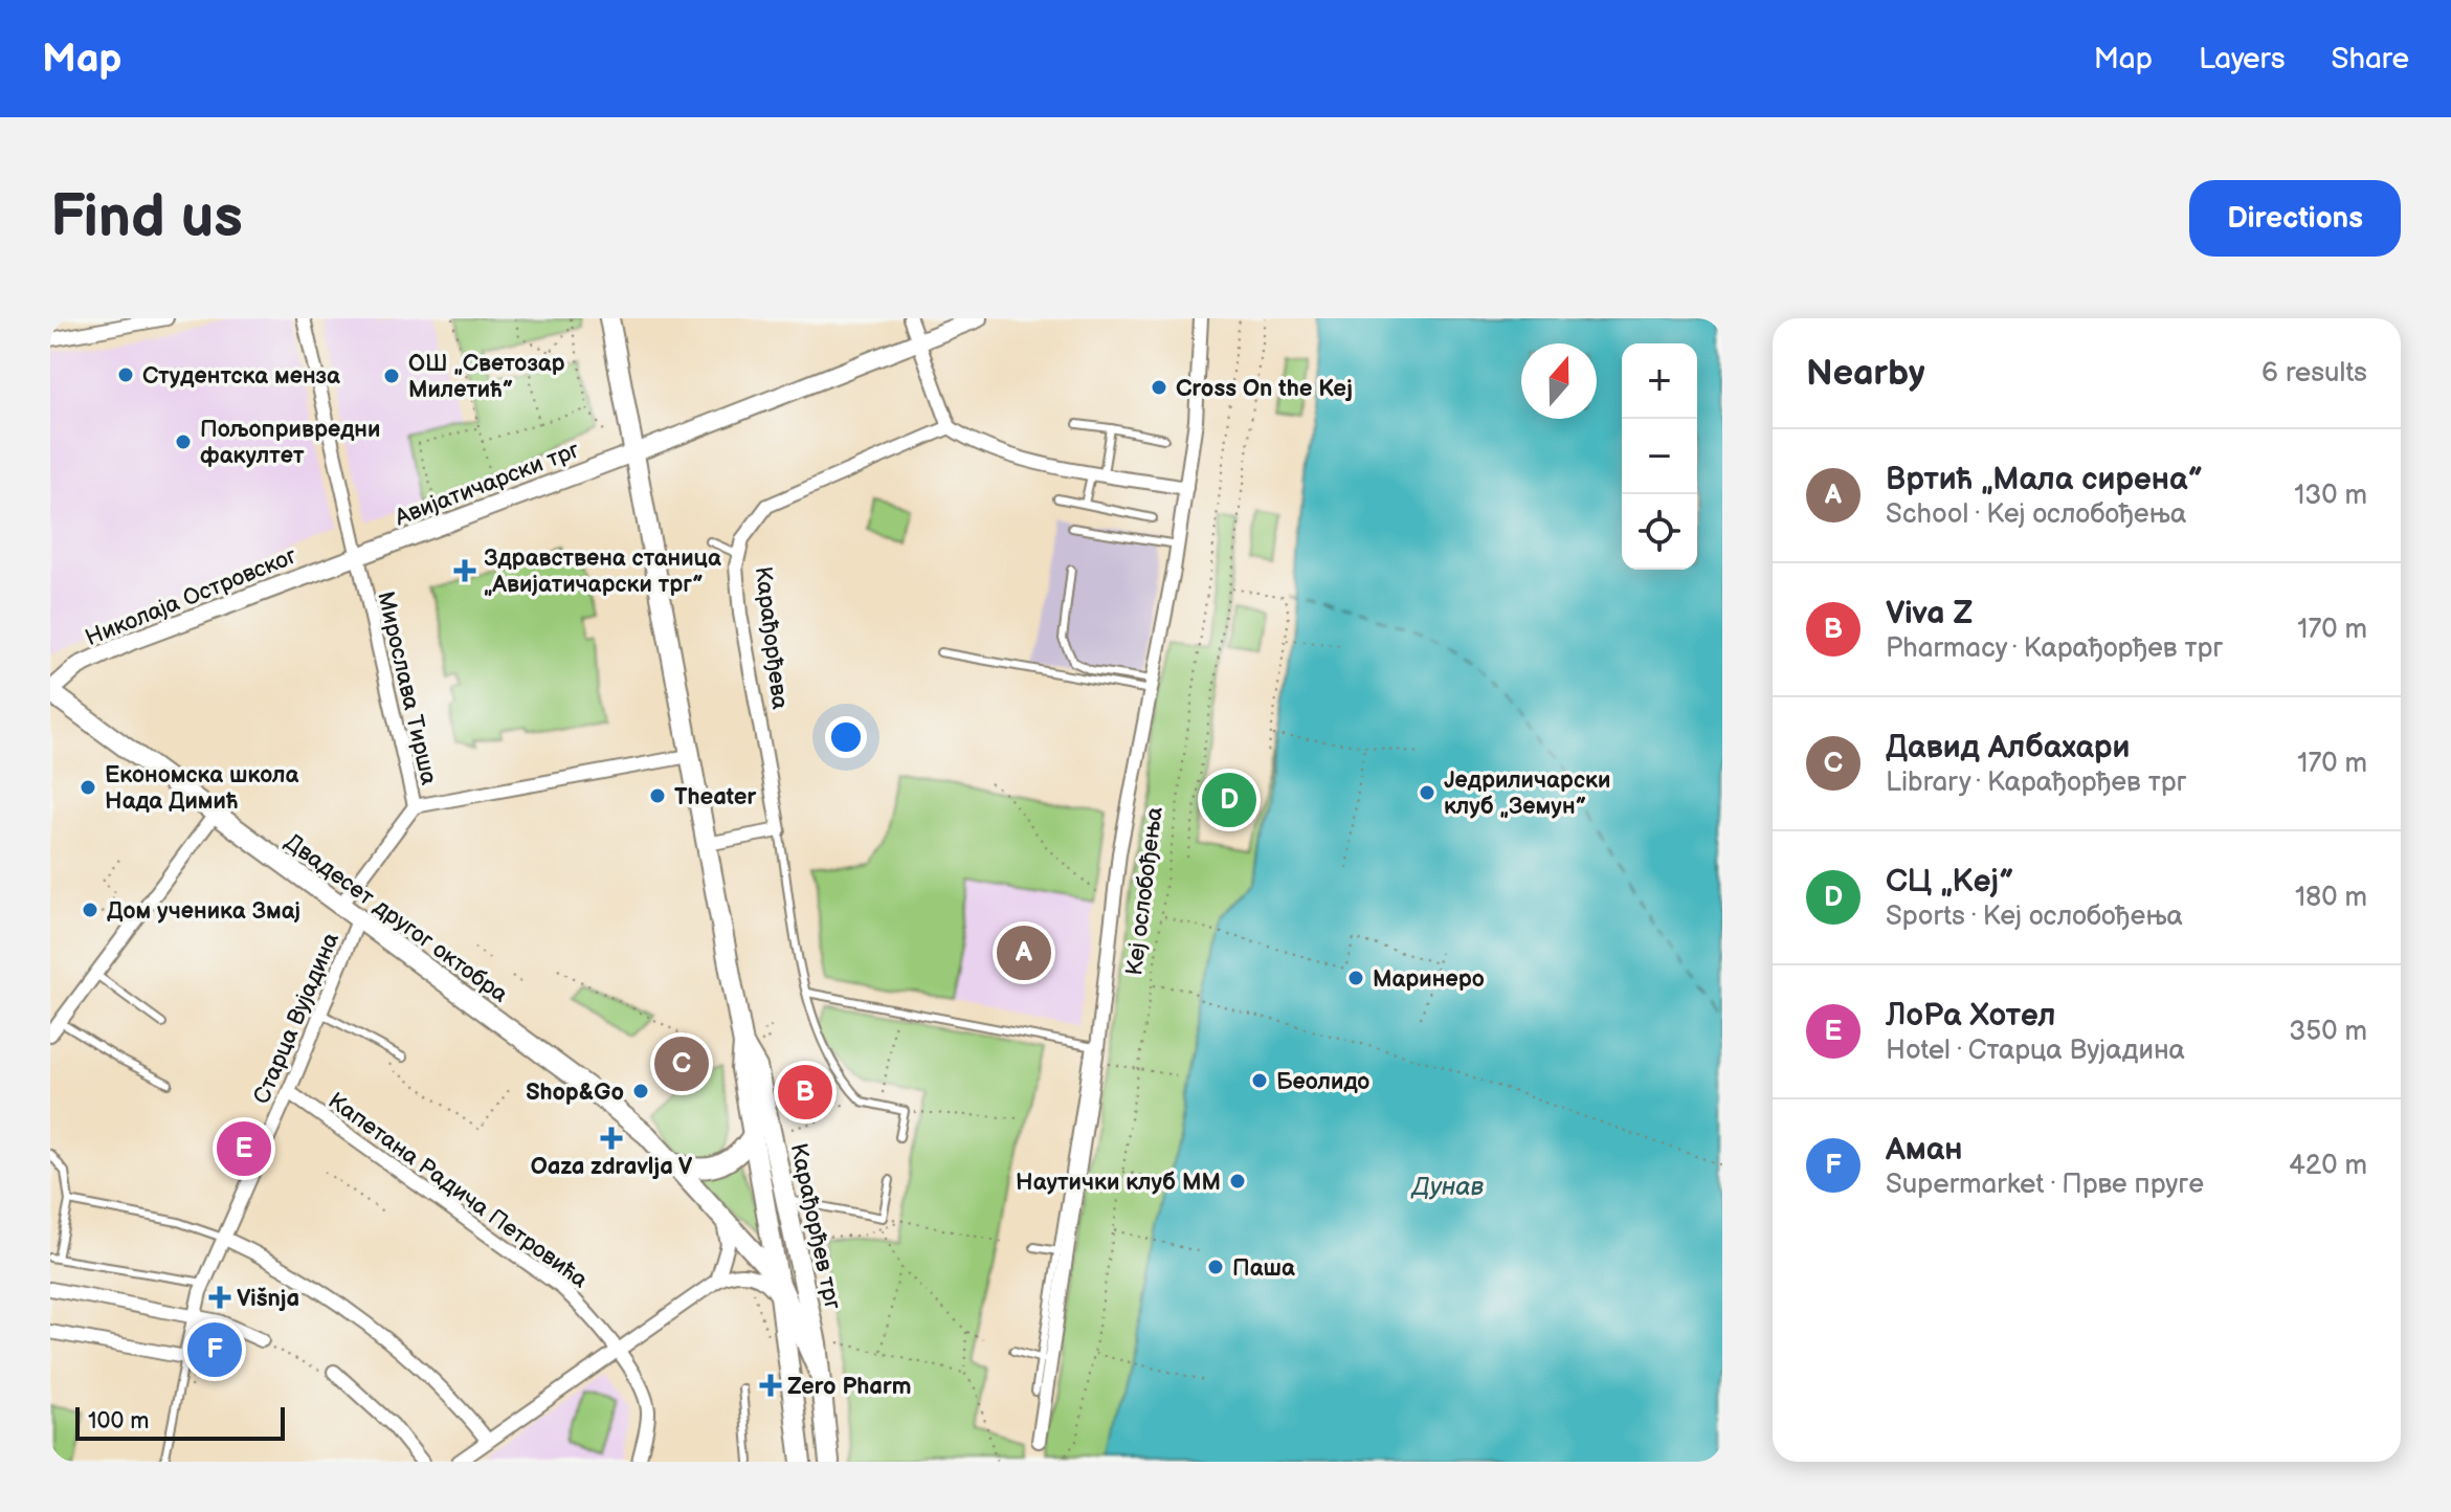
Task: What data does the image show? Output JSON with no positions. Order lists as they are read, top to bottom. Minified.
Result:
{"streets":{"main road":["Двадесет другог октобра","Карађорђев трг"],"street":["Авијатичарски трг","Николаја Островског","Карађорђева","Мирослава Тирша","Кеј ослобођења","Старца Вујадина","Капетана Радича Петровића"]},"crossings":[["Авијатичарски трг","Николаја Островског"],["Авијатичарски трг","Мирослава Тирша"],["Николаја Островског","Мирослава Тирша"],["Николаја Островског","Двадесет другог октобра"],["Мирослава Тирша","Двадесет другог октобра"],["Двадесет другог октобра","Старца Вујадина"],["Старца Вујадина","Капетана Радича Петровића"]],"water":["Дунав"],"places":{"other":["Студентска менза","ОШ „Светозар Милетић”","Cross On the Kej","Пољопривредни факултет","Економска школа Нада Димић","Једриличарски клуб „Земун”","Theater","Дом ученика Змај","Маринеро","Беолидо","Shop&Go","Наутички клуб ММ","Паша"],"health":["Здравствена станица „Авијатичарски трг”","Oaza zdravlja V","Višnja","Zero Pharm"]},"scale_bar":"100 m","north":"top","page":{"header":"Map","nav":["Map","Layers","Share"],"buttons":"Directions","title":"Find us","heading":["Nearby","6 results"],"map_buttons":["+","−"],"list":[{"mark":"A","name":"Вртић „Мала сирена”","note":"School · Кеј ослобођења","value":"130 m"},{"mark":"B","name":"Viva Z","note":"Pharmacy · Карађорђев трг","value":"170 m"},{"mark":"C","name":"Давид Албахари","note":"Library · Карађорђев трг","value":"170 m"},{"mark":"D","name":"СЦ „Кеј”","note":"Sports · Кеј ослобођења","value":"180 m"},{"mark":"E","name":"ЛоРа Хотел","note":"Hotel · Старца Вујадина","value":"350 m"},{"mark":"F","name":"Аман","note":"Supermarket · Прве пруге","value":"420 m"}],"pins":["D","A","C","B","E","F"],"scale":"100 m"}}
